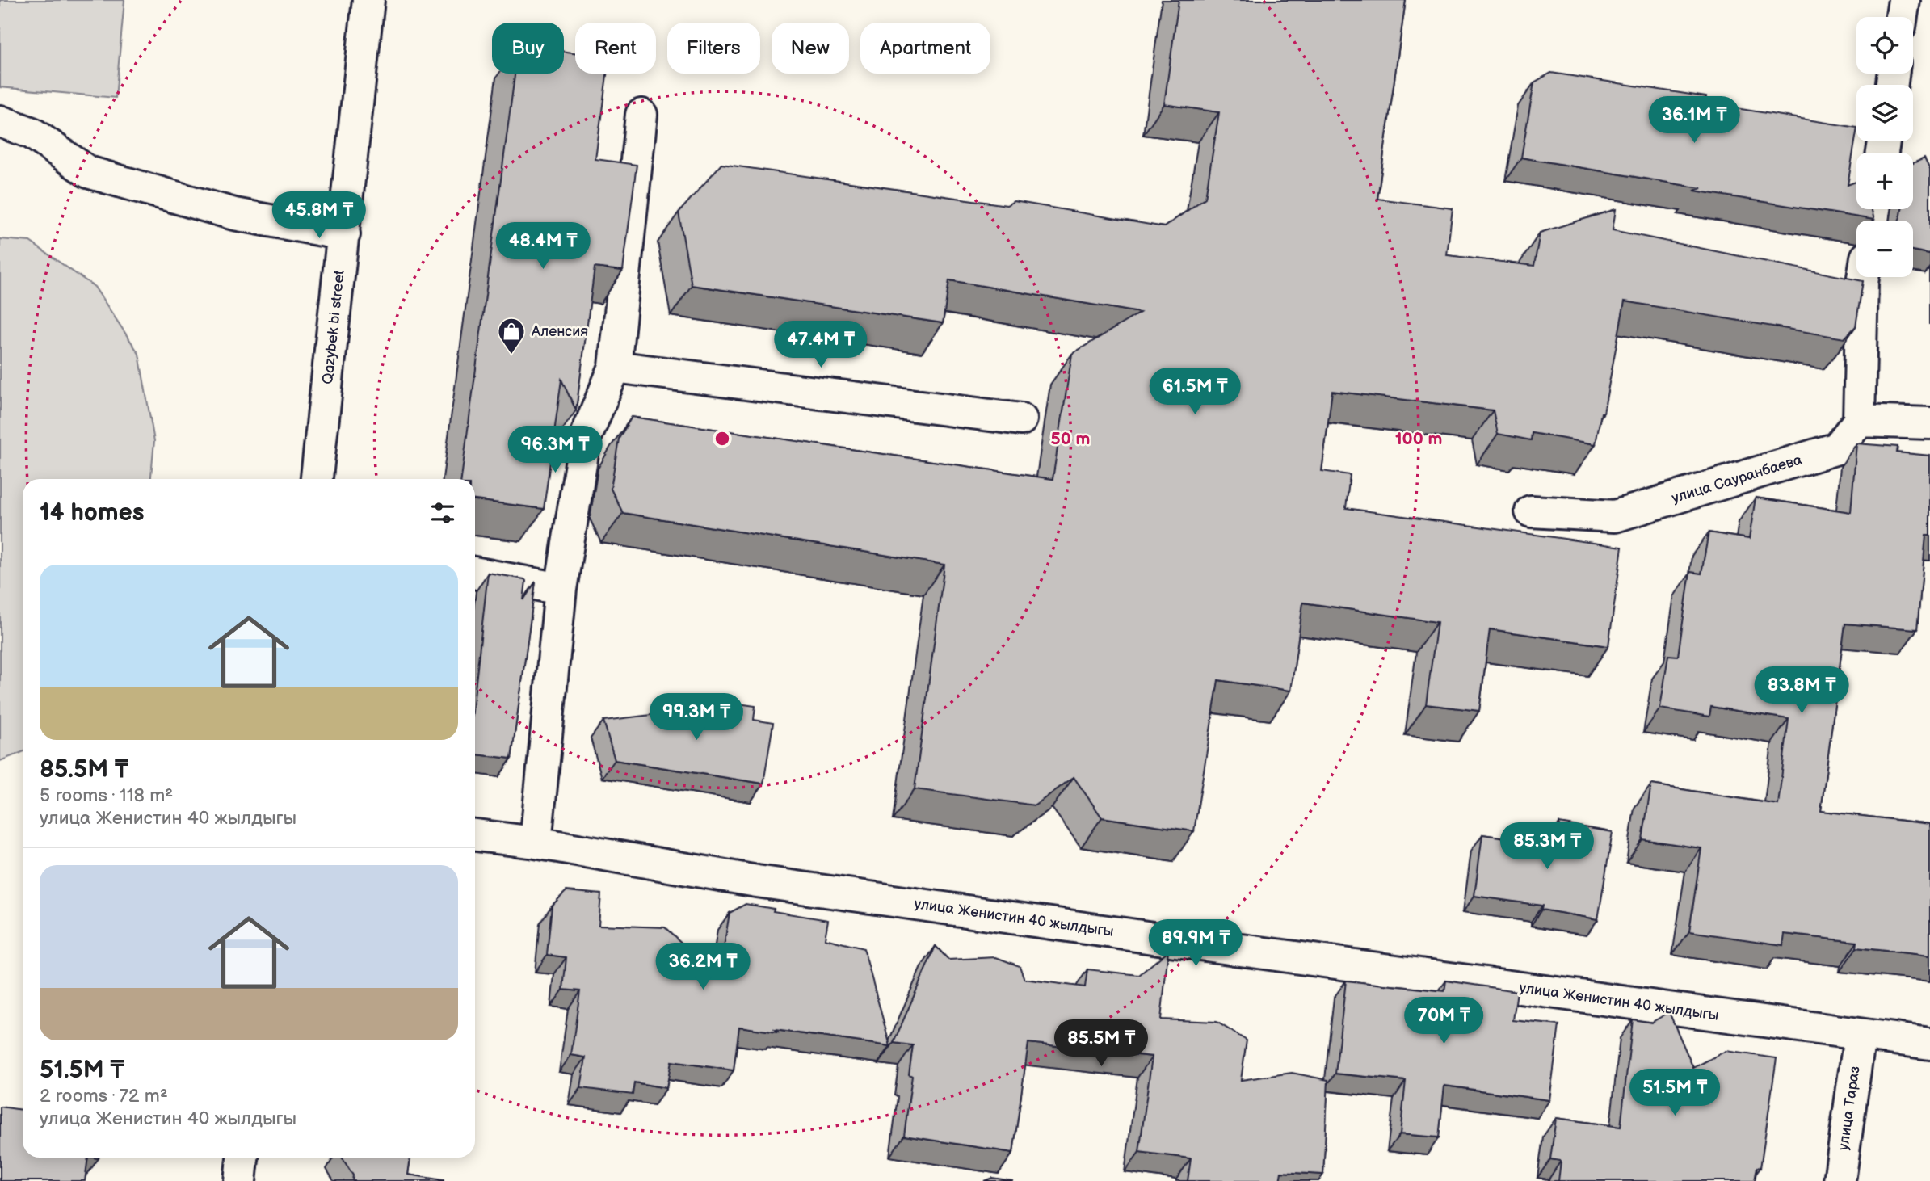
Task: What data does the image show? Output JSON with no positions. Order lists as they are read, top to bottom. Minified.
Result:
{"streets":{"street":["Qazybek bi street","улица Сауранбаева","улица Женистин 40 жылдыгы","улица Тараз"]},"crossings":[["улица Женистин 40 жылдыгы","улица Тараз"]],"places":{"shop":["Аленсия"]},"page":{"map_buttons":["+","−"],"chip":["Buy","Rent","Filters","New","Apartment"],"price":["36.1M ₸","45.8M ₸","48.4M ₸","47.4M ₸","61.5M ₸","96.3M ₸","83.8M ₸","99.3M ₸","85.3M ₸","89.9M ₸","36.2M ₸","70M ₸","85.5M ₸","51.5M ₸"],"heading":"14 homes","list":[{"name":"85.5M ₸","note":"5 rooms · 118 m² · улица Женистин 40 жылдыгы"},{"name":"51.5M ₸","note":"2 rooms · 72 m² · улица Женистин 40 жылдыгы"}]},"rings":["50 m","100 m"]}
